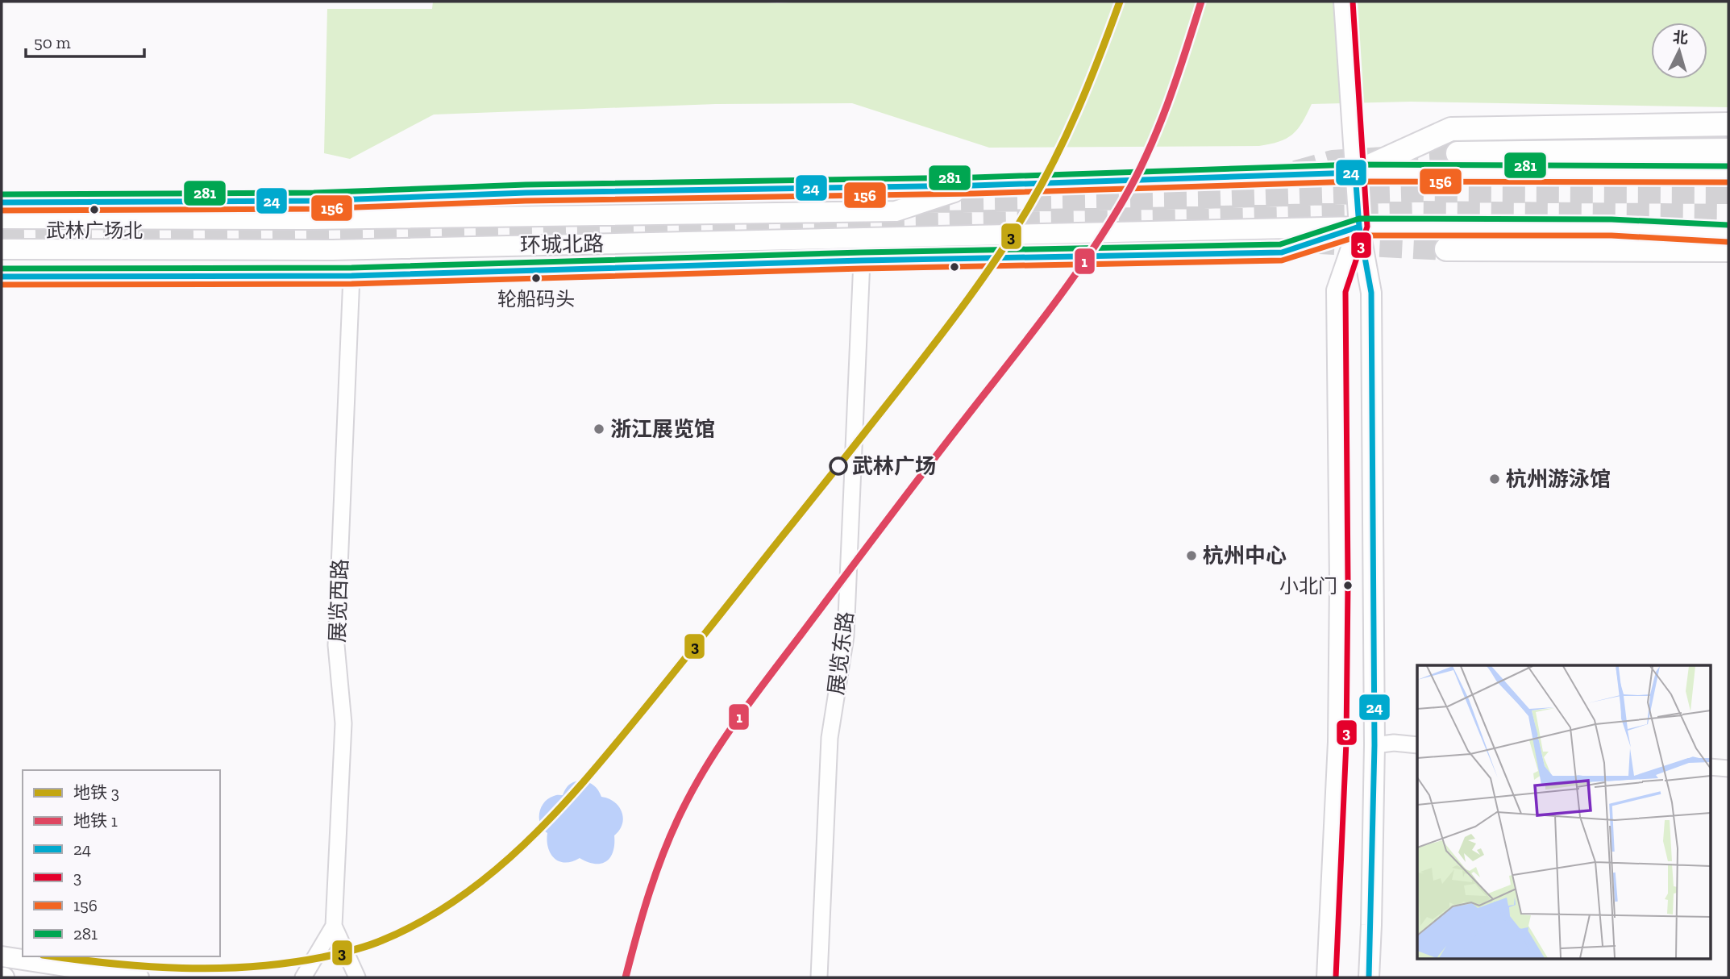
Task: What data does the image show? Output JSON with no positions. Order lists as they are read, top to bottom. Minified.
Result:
{"streets":{"main road":["环城北路"],"street":["展览西路","展览东路"]},"crossings":[["环城北路","展览西路"],["环城北路","展览东路"]],"places":["武林广场北","轮船码头","浙江展览馆","武林广场","杭州游泳馆","杭州中心","小北门"],"lines":["metro line 3","metro line 1","transit line 3","transit line 281","transit line 24","transit line 156"],"legend":["地铁 3","地铁 1","24","3","156","281"],"scale_bar":"50 m","north":"top"}
